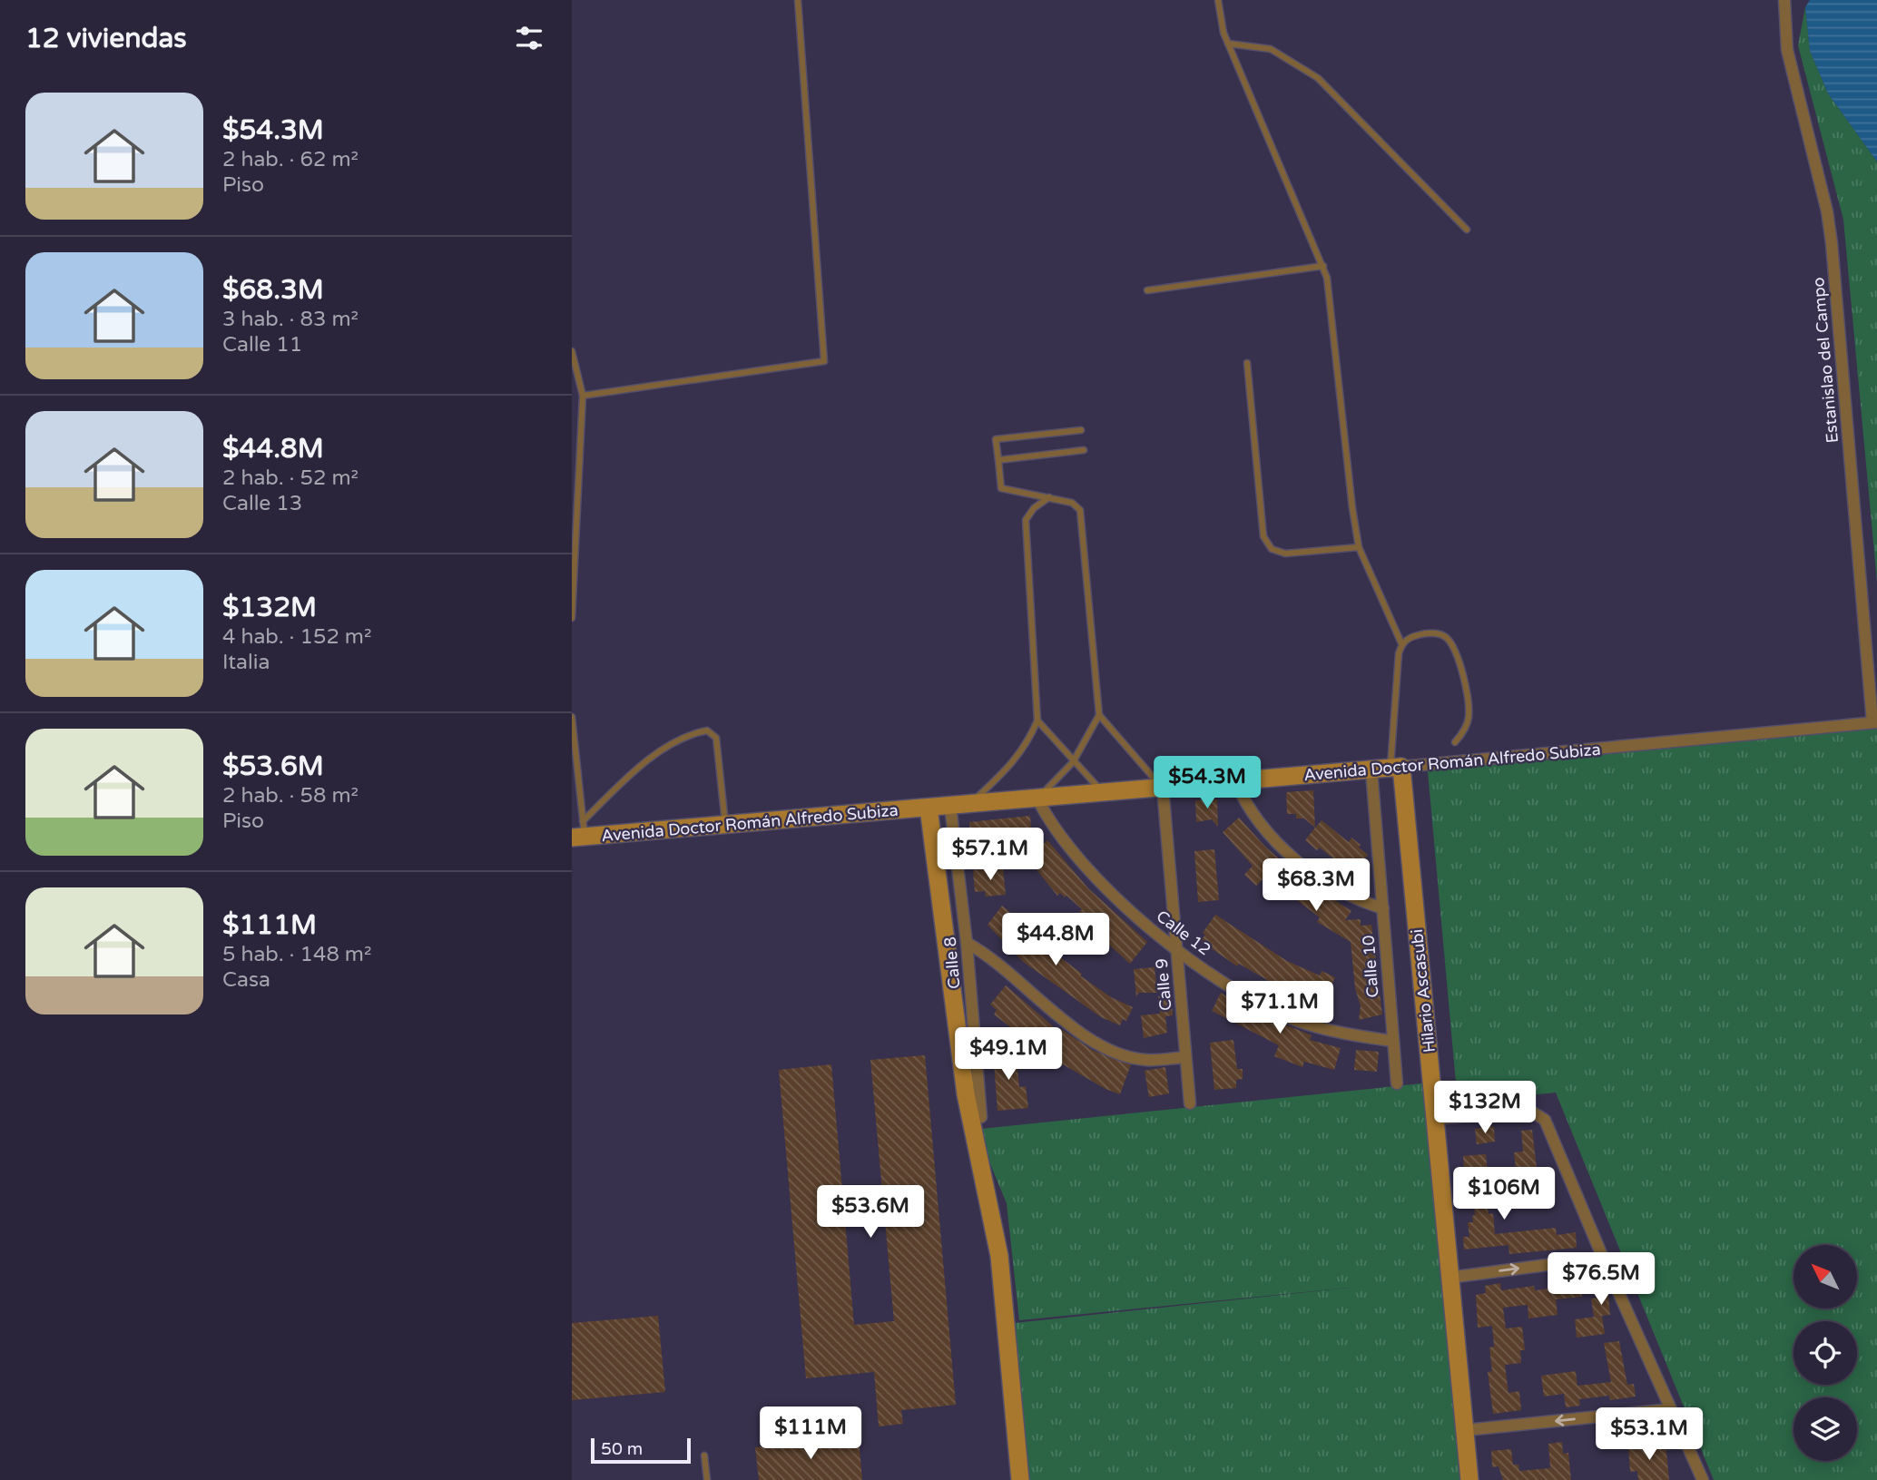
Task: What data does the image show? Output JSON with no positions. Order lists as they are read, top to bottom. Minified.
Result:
{"streets":{"street":["Estanislao del Campo","Avenida Doctor Román Alfredo Subiza","Calle 12","Calle 8","Calle 10","Calle 9","Hilario Ascasubi"]},"crossings":[["Estanislao del Campo","Avenida Doctor Román Alfredo Subiza"],["Avenida Doctor Román Alfredo Subiza","Calle 12"],["Avenida Doctor Román Alfredo Subiza","Calle 8"],["Avenida Doctor Román Alfredo Subiza","Calle 10"],["Avenida Doctor Román Alfredo Subiza","Calle 9"],["Avenida Doctor Román Alfredo Subiza","Hilario Ascasubi"],["Calle 12","Calle 10"],["Calle 12","Calle 9"]],"scale_bar":"50 m","north":"top left","page":{"heading":"12 viviendas","list":[{"name":"$54.3M","note":"2 hab. · 62 m² · Piso"},{"name":"$68.3M","note":"3 hab. · 83 m² · Calle 11"},{"name":"$44.8M","note":"2 hab. · 52 m² · Calle 13"},{"name":"$132M","note":"4 hab. · 152 m² · Italia"},{"name":"$53.6M","note":"2 hab. · 58 m² · Piso"},{"name":"$111M","note":"5 hab. · 148 m² · Casa"}],"price":["$54.3M","$57.1M","$68.3M","$44.8M","$71.1M","$49.1M","$132M","$106M","$53.6M","$76.5M","$111M","$53.1M"],"scale":"50 m"}}
